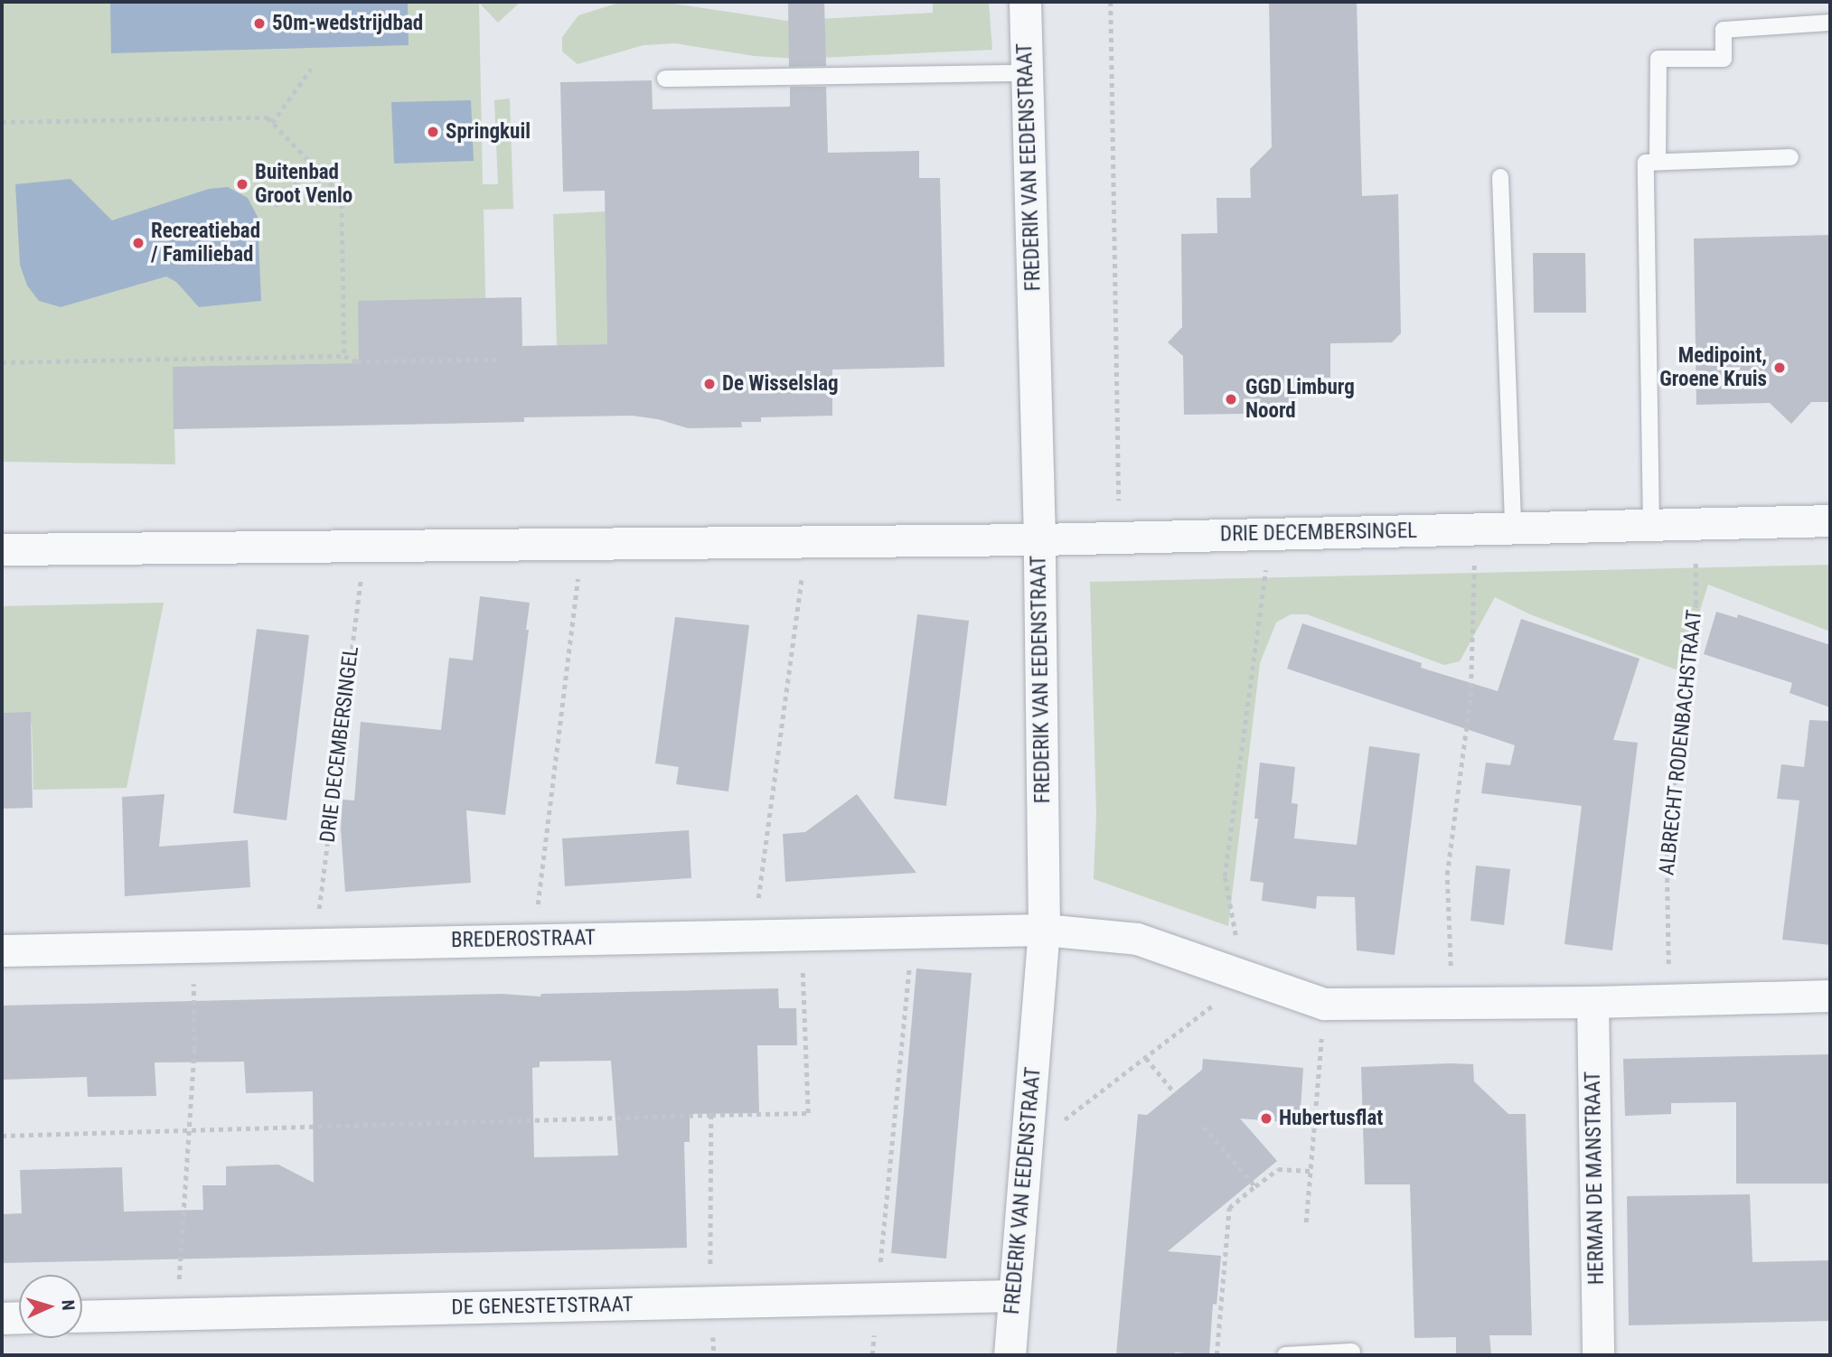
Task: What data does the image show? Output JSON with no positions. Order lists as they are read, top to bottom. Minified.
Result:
{"streets":{"street":["FREDERIK VAN EEDENSTRAAT","DRIE DECEMBERSINGEL","BREDEROSTRAAT","HERMAN DE MANSTRAAT","DE GENESTETSTRAAT"],"path":["ALBRECHT RODENBACHSTRAAT"]},"crossings":[["FREDERIK VAN EEDENSTRAAT","DRIE DECEMBERSINGEL"],["FREDERIK VAN EEDENSTRAAT","BREDEROSTRAAT"],["FREDERIK VAN EEDENSTRAAT","DE GENESTETSTRAAT"],["DRIE DECEMBERSINGEL","ALBRECHT RODENBACHSTRAAT"],["DRIE DECEMBERSINGEL","BREDEROSTRAAT"]],"places":["50m-wedstrijdbad","Springkuil","Buitenbad Groot Venlo","Recreatiebad / Familiebad","Medipoint, Groene Kruis","De Wisselslag","GGD Limburg Noord","Hubertusflat"],"north":"right"}
